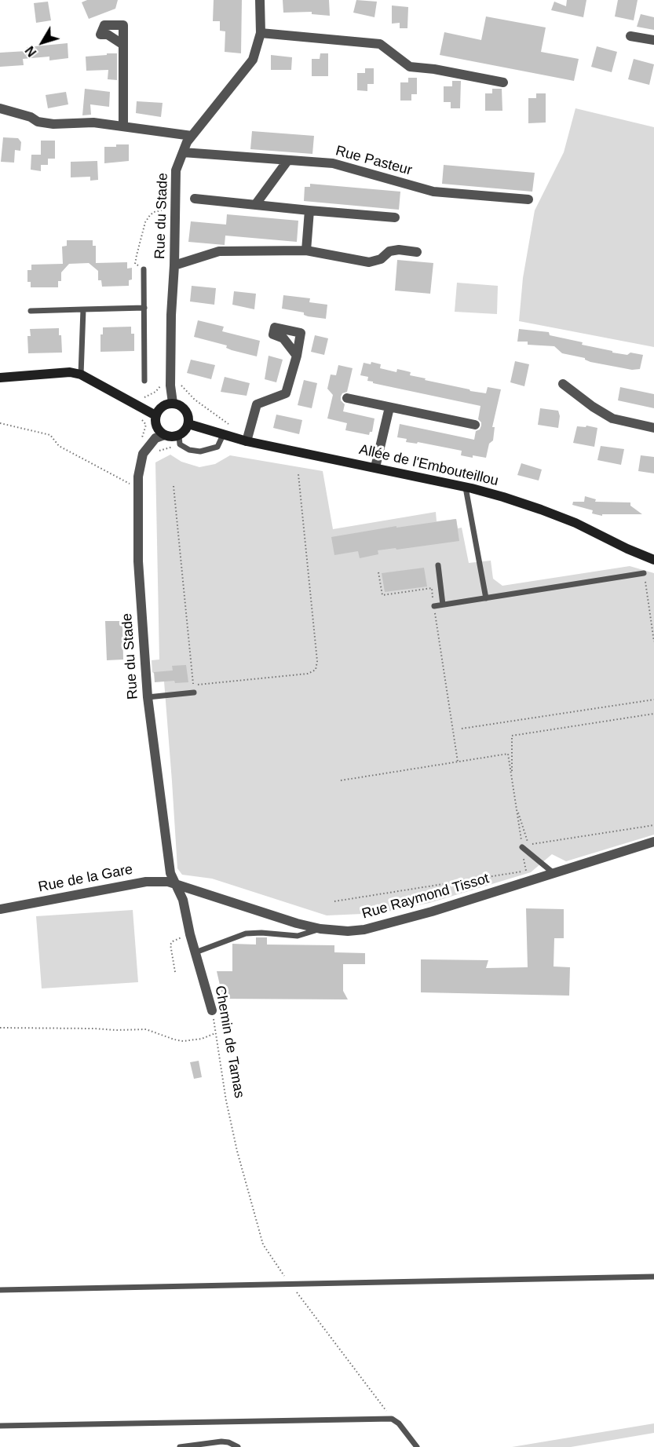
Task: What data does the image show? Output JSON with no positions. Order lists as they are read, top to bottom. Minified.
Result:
{"streets":{"street":["Rue Pasteur","Rue du Stade","Allée de l'Embouteillou","Rue de la Gare","Rue Raymond Tissot","Chemin de Tamas"]},"crossings":[["Rue Pasteur","Rue du Stade"],["Rue du Stade","Allée de l'Embouteillou"],["Rue du Stade","Rue de la Gare"],["Rue du Stade","Rue Raymond Tissot"],["Rue du Stade","Chemin de Tamas"],["Rue de la Gare","Rue Raymond Tissot"],["Rue de la Gare","Chemin de Tamas"],["Rue Raymond Tissot","Chemin de Tamas"]],"north":"bottom left"}
